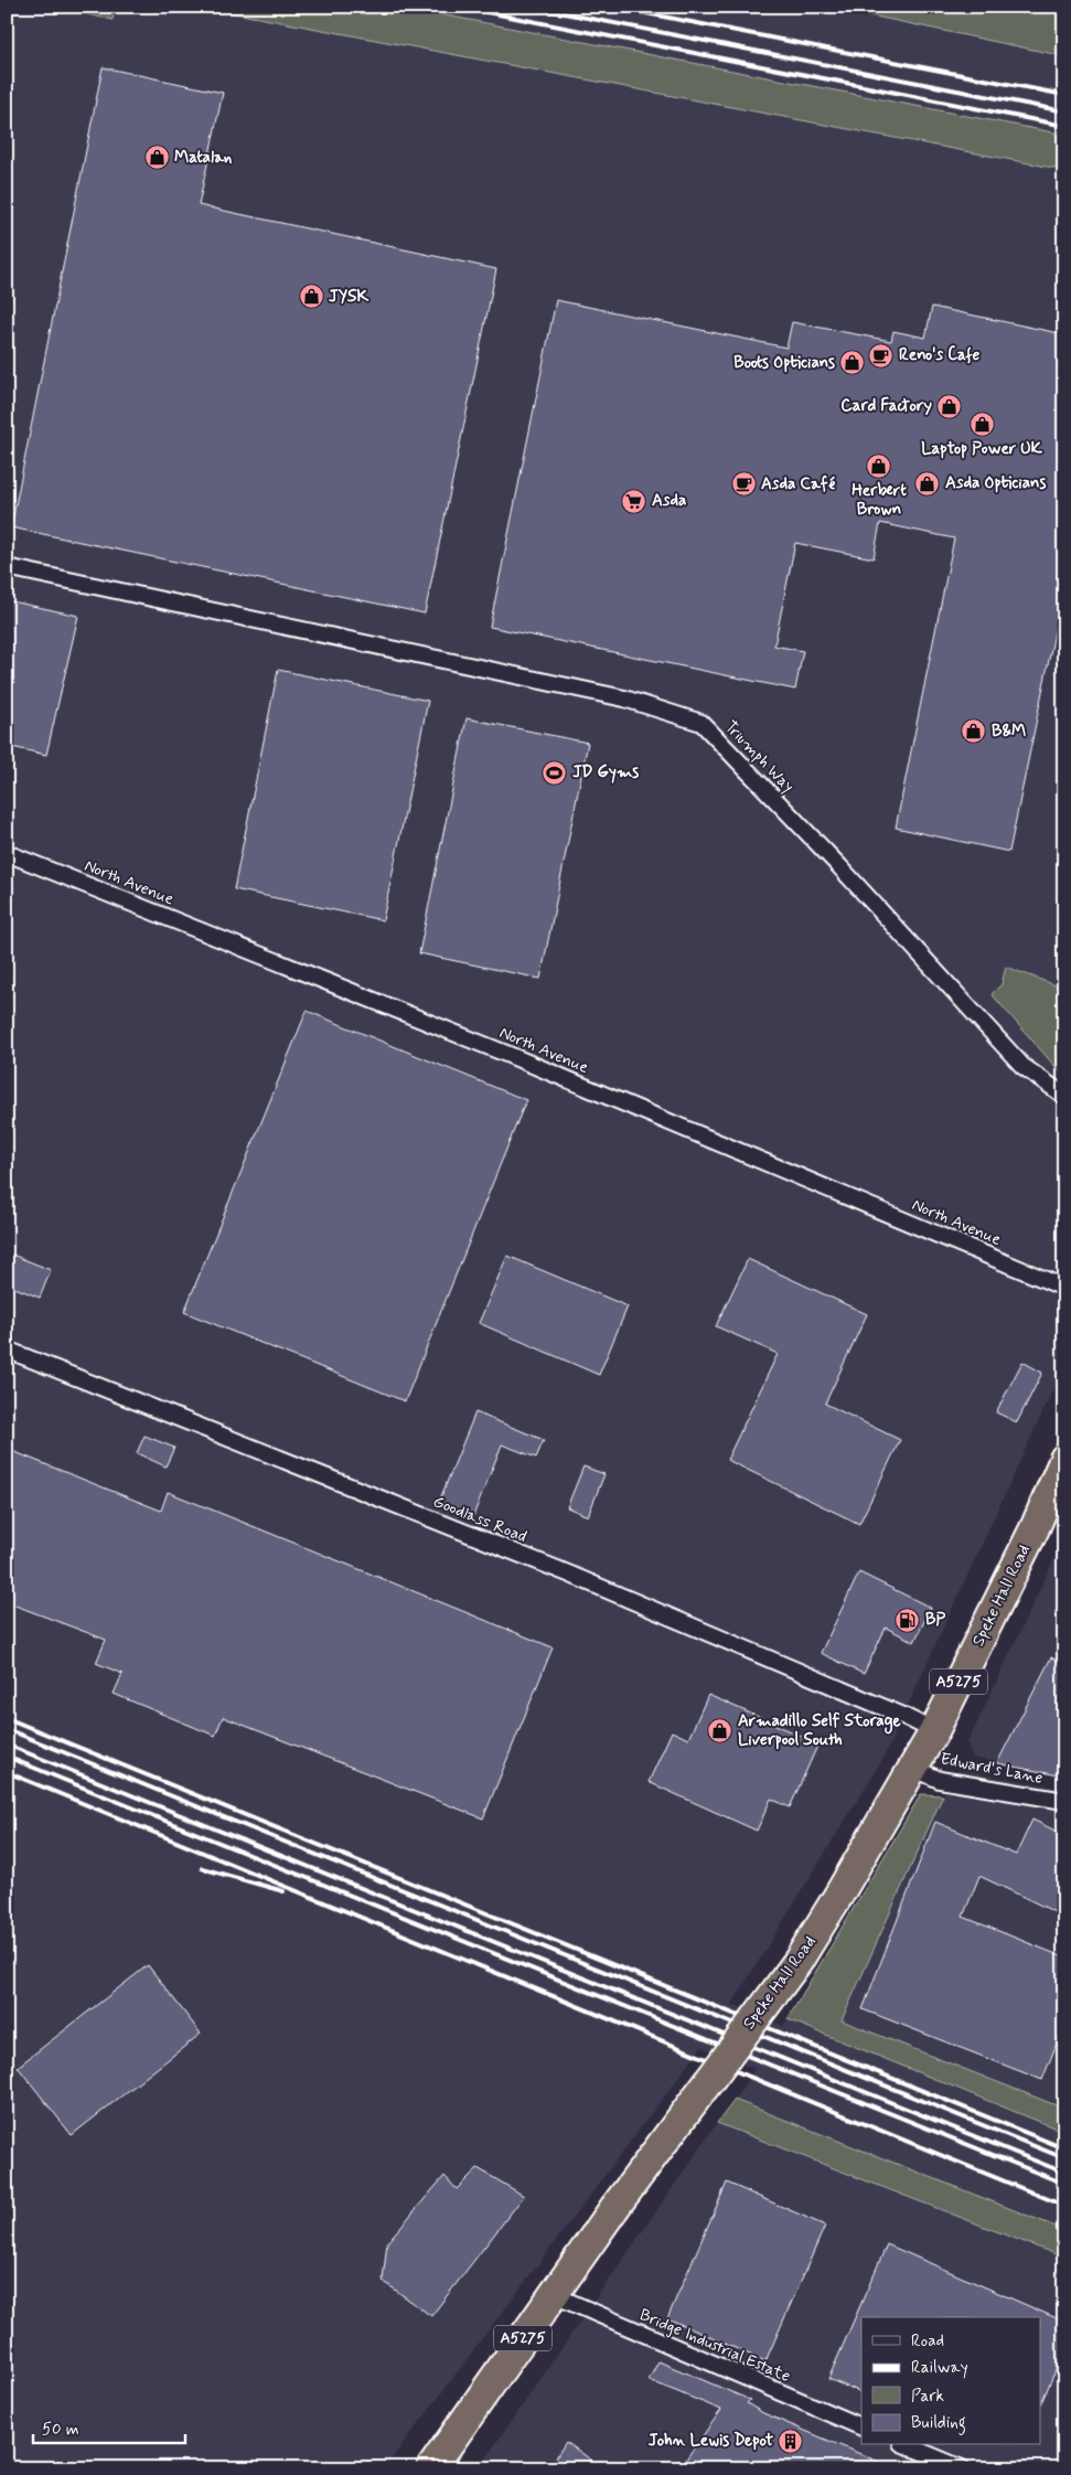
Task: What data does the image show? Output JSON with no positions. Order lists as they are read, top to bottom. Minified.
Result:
{"streets":{"highway":["Speke Hall Road","A5275"],"street":["Triumph Way","North Avenue","Goodlass Road","Edward's Lane","Bridge Industrial Estate"]},"crossings":[["Goodlass Road","Speke Hall Road"],["Speke Hall Road","Edward's Lane"],["Speke Hall Road","Bridge Industrial Estate"]],"places":{"shop":["Matalan","JYSK","Boots Opticians","Card Factory","Laptop Power UK","Herbert Brown","Asda Opticians","B&M","Armadillo Self Storage Liverpool South"],"cafe":["Reno's Cafe","Asda Café"],"supermarket":["Asda"],"sports":["JD Gyms"],"fuel station":["BP"],"building":["John Lewis Depot"]},"legend":["Road","Railway","Park","Building"],"scale_bar":"50 m"}
